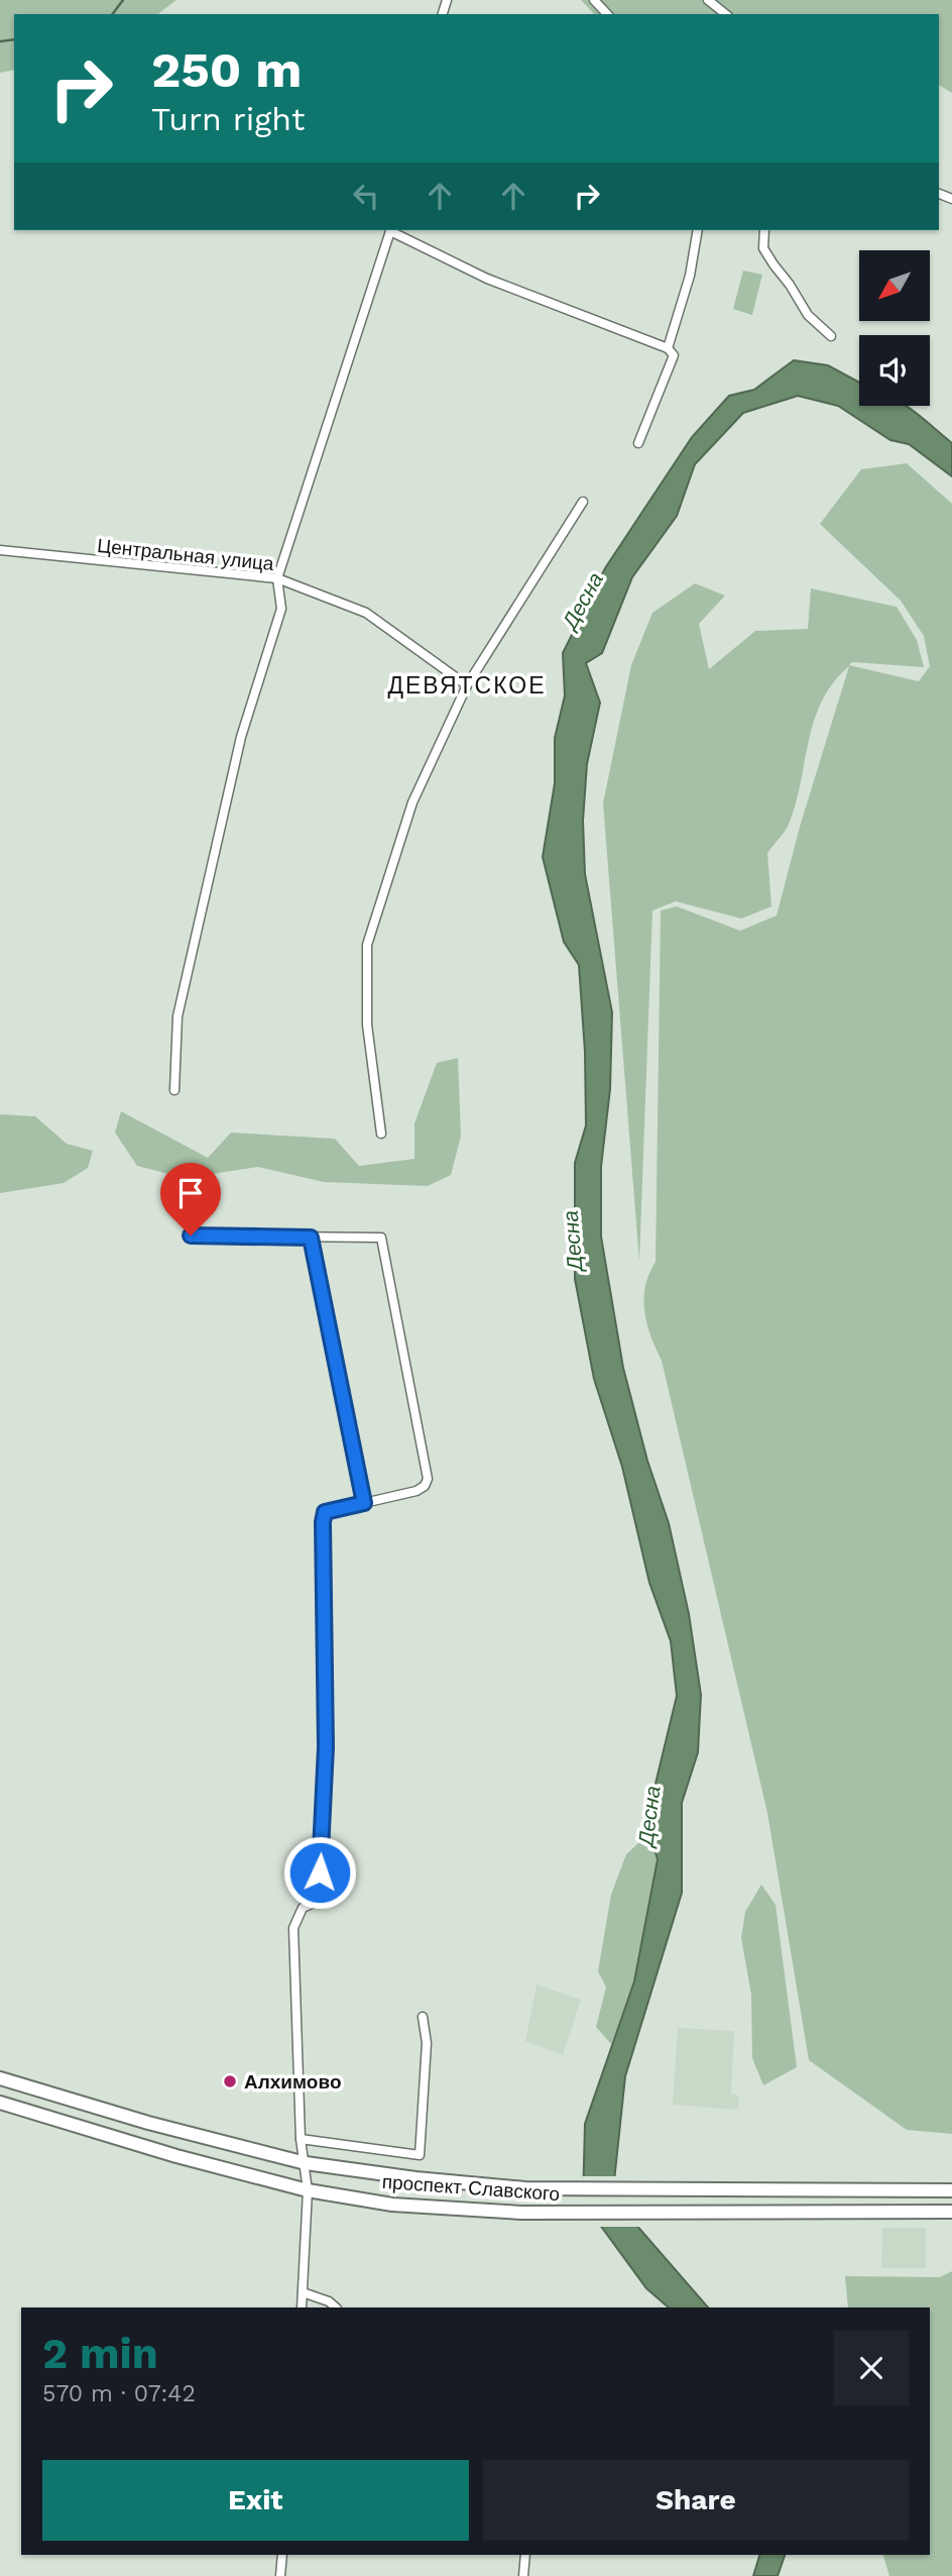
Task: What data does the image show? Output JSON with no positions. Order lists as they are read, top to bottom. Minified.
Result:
{"streets":{"main road":["проспект Славского"],"street":["Центральная улица"]},"districts":["ДЕВЯТСКОЕ"],"water":["Десна"],"places":["Алхимово"],"north":"bottom left","page":{"turn":["250 m","Turn right"],"heading":["2 min","570 m · 07:42"],"buttons":["Exit","Share"]}}
